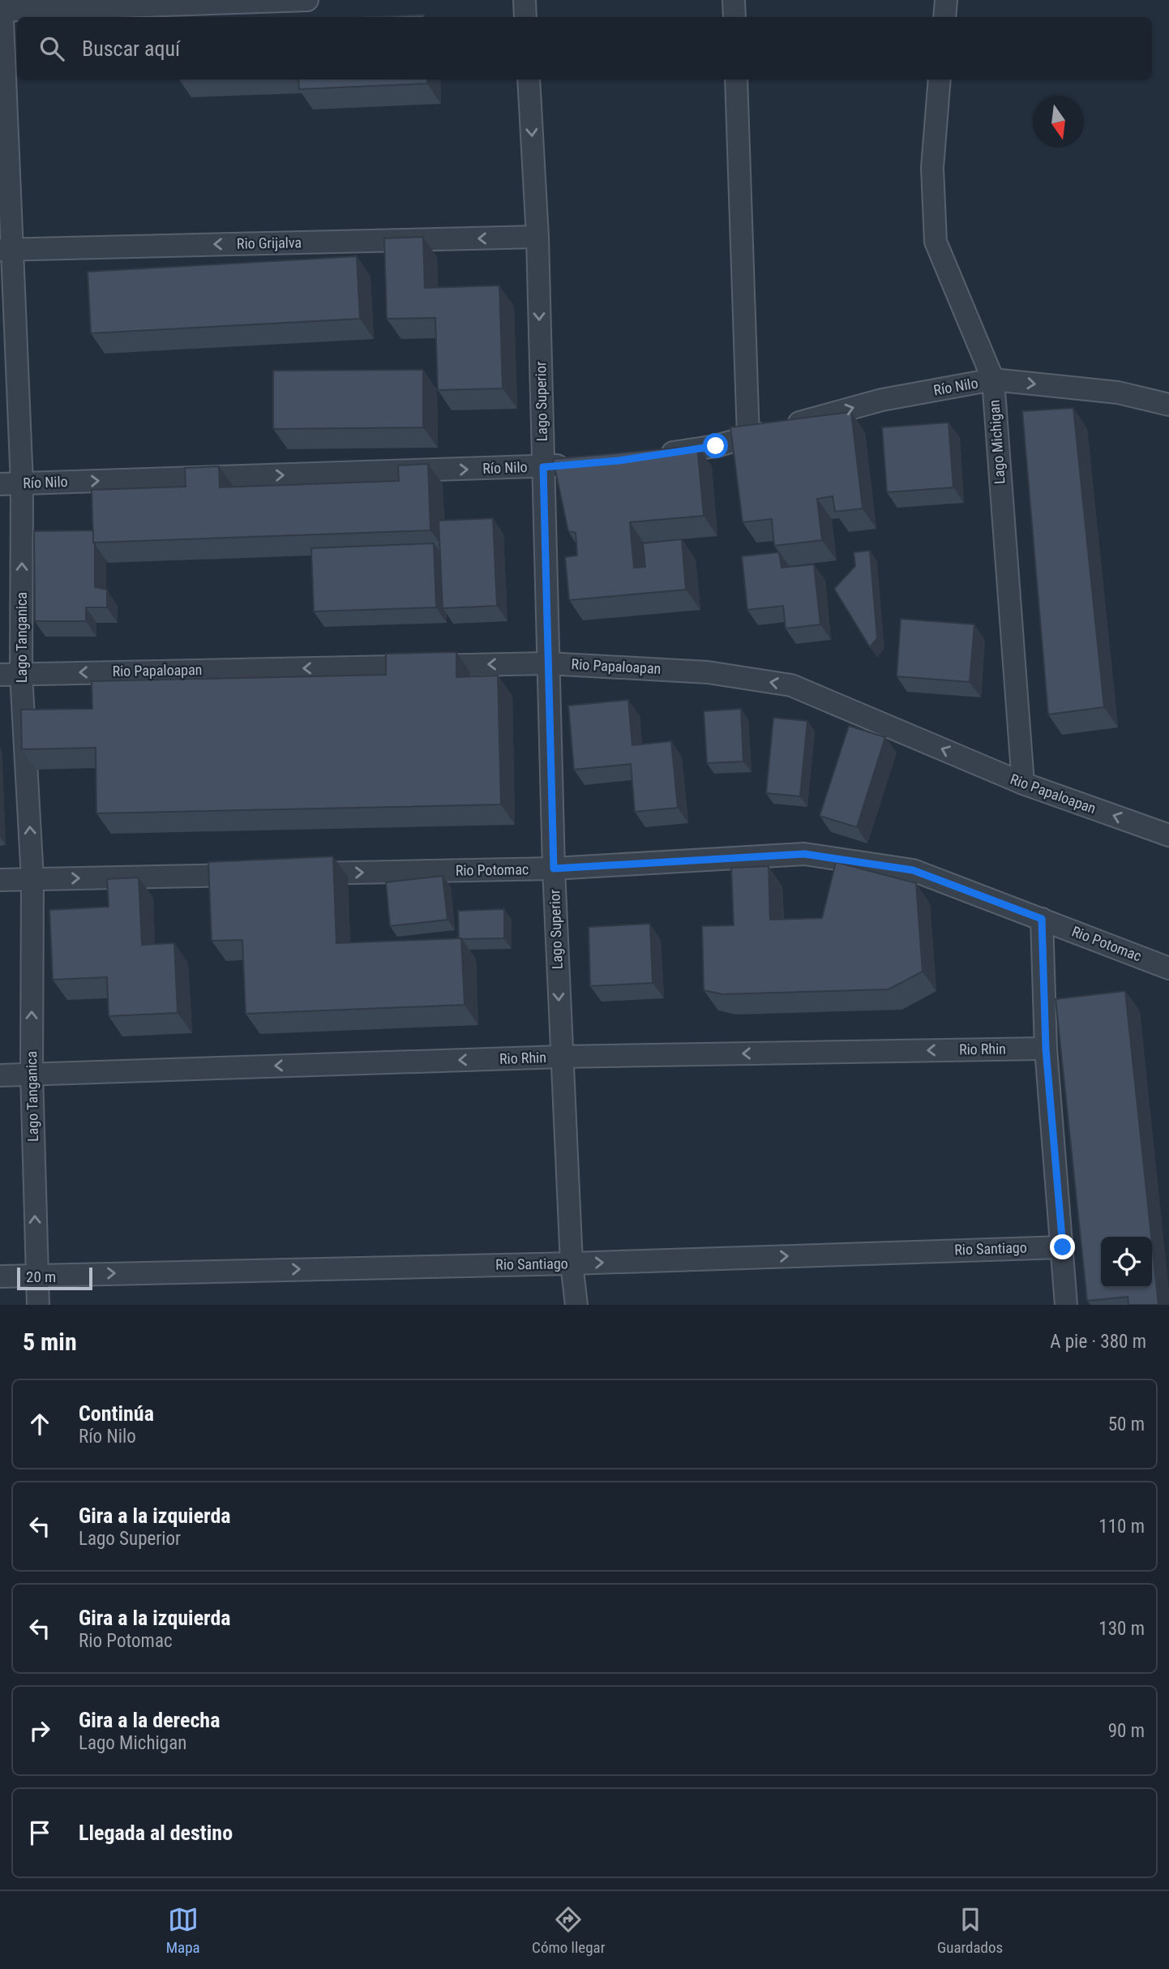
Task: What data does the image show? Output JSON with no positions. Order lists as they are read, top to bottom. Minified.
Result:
{"streets":{"street":["Rio Grijalva","Río Nilo","Lago Superior","Lago Michigan","Lago Tanganica","Rio Papaloapan","Rio Potomac","Rio Rhin","Rio Santiago"]},"crossings":[["Rio Grijalva","Lago Superior"],["Rio Grijalva","Lago Tanganica"],["Río Nilo","Lago Superior"],["Río Nilo","Lago Michigan"],["Río Nilo","Lago Tanganica"],["Lago Superior","Rio Papaloapan"],["Lago Superior","Rio Potomac"],["Lago Superior","Rio Rhin"],["Lago Superior","Rio Santiago"],["Lago Michigan","Rio Papaloapan"],["Lago Tanganica","Rio Papaloapan"],["Lago Tanganica","Rio Rhin"],["Lago Tanganica","Rio Santiago"]],"one_way":["Rio Grijalva","Río Nilo","Lago Superior","Lago Tanganica","Rio Papaloapan","Rio Rhin","Rio Santiago"],"scale_bar":"20 m","north":"bottom","page":{"search":"Buscar aquí","scale":"20 m","heading":["5 min","A pie · 380 m"],"list":[["Continúa","Río Nilo","50 m"],["Gira a la izquierda","Lago Superior","110 m"],["Gira a la izquierda","Rio Potomac","130 m"],["Gira a la derecha","Lago Michigan","90 m"],"Llegada al destino"],"nav":["Mapa","Cómo llegar","Guardados"]}}
